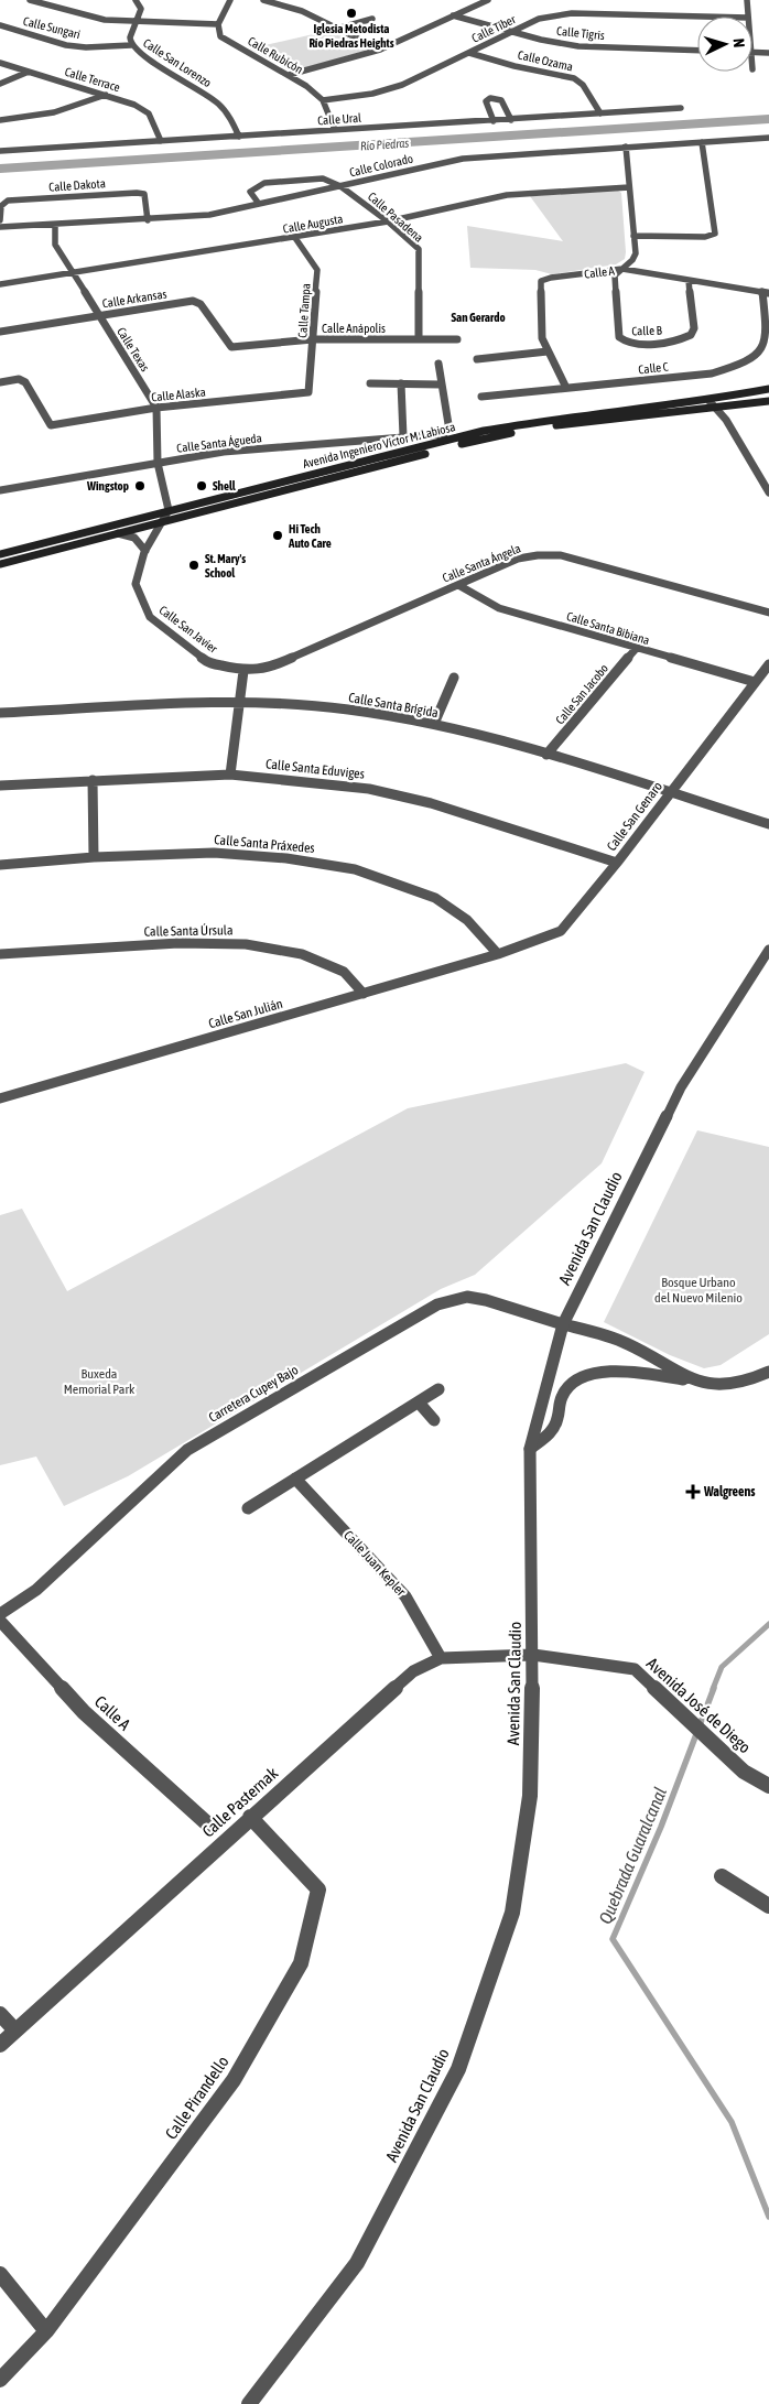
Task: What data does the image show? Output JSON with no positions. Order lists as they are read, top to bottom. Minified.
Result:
{"streets":{"main road":["Avenida Ingeniero Víctor M. Labiosa"],"street":["Calle Sungari","Calle Tíber","Calle Tigris","Calle Rubicón","Calle Ozama","Calle San Lorenzo","Calle Terrace","Calle Ural","Calle Colorado","Calle Dakota","Calle Pasadena","Calle Augusta","Calle A","Calle Arkansas","Calle Tampa","Calle Anápolis","Calle B","Calle Texas","Calle C","Calle Alaska","Calle Santa Águeda","Calle Santa Ángela","Calle Santa Bibiana","Calle San Javier","Calle San Jacobo","Calle Santa Brígida","Calle Santa Eduviges","Calle San Genaro","Calle Santa Práxedes","Calle Santa Úrsula","Calle San Julián","Avenida San Claudio","Carretera Cupey Bajo","Calle Juan Kepler","Avenida José de Diego","Calle Pasternak","Calle Pirandello"]},"crossings":[["Calle Sungari","Calle San Lorenzo"],["Calle Tíber","Calle Tigris"],["Calle Tíber","Calle Rubicón"],["Calle Tíber","Calle Ozama"],["Calle Rubicón","Calle Ural"],["Calle Ozama","Calle Ural"],["Calle San Lorenzo","Calle Ural"],["Calle Terrace","Calle Ural"],["Calle Colorado","Calle Dakota"],["Calle Colorado","Calle Pasadena"],["Calle Colorado","Calle Texas"],["Calle Pasadena","Calle Augusta"],["Calle Pasadena","Calle Anápolis"],["Calle Augusta","Calle Tampa"],["Calle Augusta","Calle Texas"],["Calle A","Calle B"],["Calle A","Calle C"],["Calle Arkansas","Calle Anápolis"],["Calle Arkansas","Calle Texas"],["Calle Tampa","Calle Anápolis"],["Calle Tampa","Calle Alaska"],["Calle Texas","Calle Alaska"],["Avenida Ingeniero Víctor M. Labiosa","Calle San Javier"],["Calle Santa Ángela","Calle Santa Bibiana"],["Calle Santa Ángela","Calle San Javier"],["Calle Santa Bibiana","Calle San Jacobo"],["Calle Santa Bibiana","Calle San Genaro"],["Calle San Jacobo","Calle Santa Brígida"],["Calle Santa Brígida","Calle San Genaro"],["Calle Santa Eduviges","Calle San Genaro"],["Calle San Genaro","Calle Santa Práxedes"],["Calle San Genaro","Calle San Julián"],["Calle Santa Práxedes","Calle San Julián"],["Calle Santa Úrsula","Calle San Julián"],["Avenida San Claudio","Carretera Cupey Bajo"],["Avenida San Claudio","Avenida José de Diego"],["Avenida San Claudio","Calle Pasternak"],["Calle Juan Kepler","Calle Pasternak"],["Avenida José de Diego","Calle Pasternak"],["Calle Pasternak","Calle Pirandello"]],"districts":["San Gerardo"],"water":["Río Piedras","Quebrada Guaralcanal"],"parks":["Bosque Urbano del Nuevo Milenio","Buxeda Memorial Park"],"places":{"other":["Iglesia Metodista Río Piedras Heights","Wingstop","Shell","Hi Tech Auto Care","St. Mary's School"],"health":["Walgreens"]},"north":"right"}
